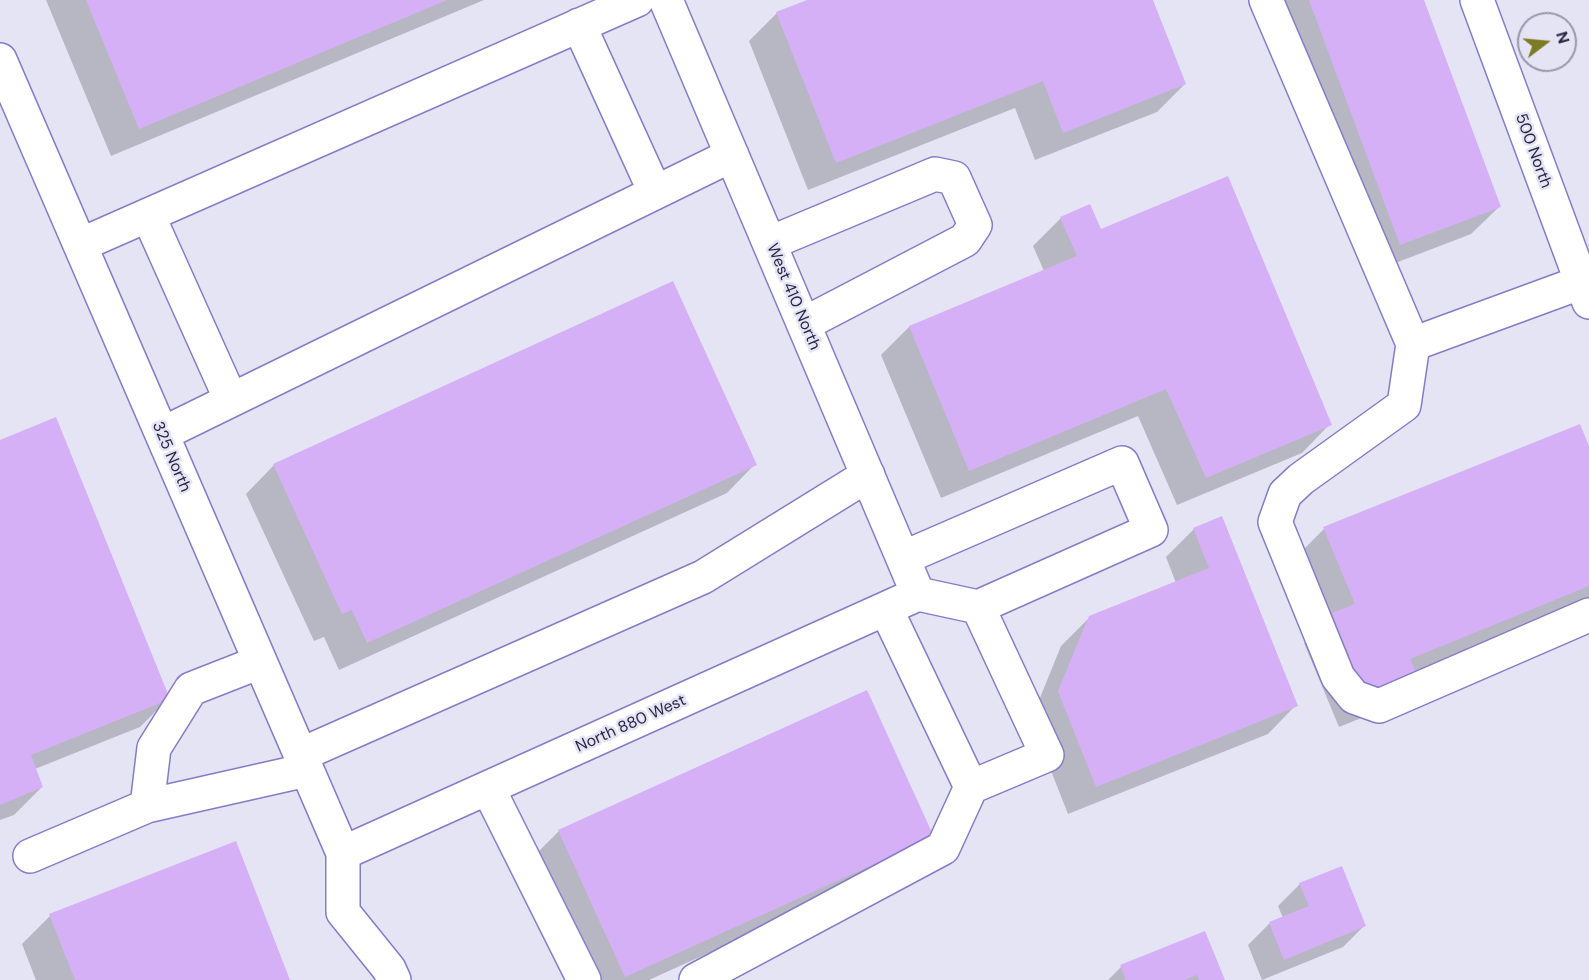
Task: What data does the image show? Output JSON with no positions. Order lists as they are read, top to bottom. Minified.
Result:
{"streets":{"street":["500 North","West 410 North","325 North","North 880 West"]},"crossings":[["West 410 North","North 880 West"],["325 North","North 880 West"]],"north":"right"}
